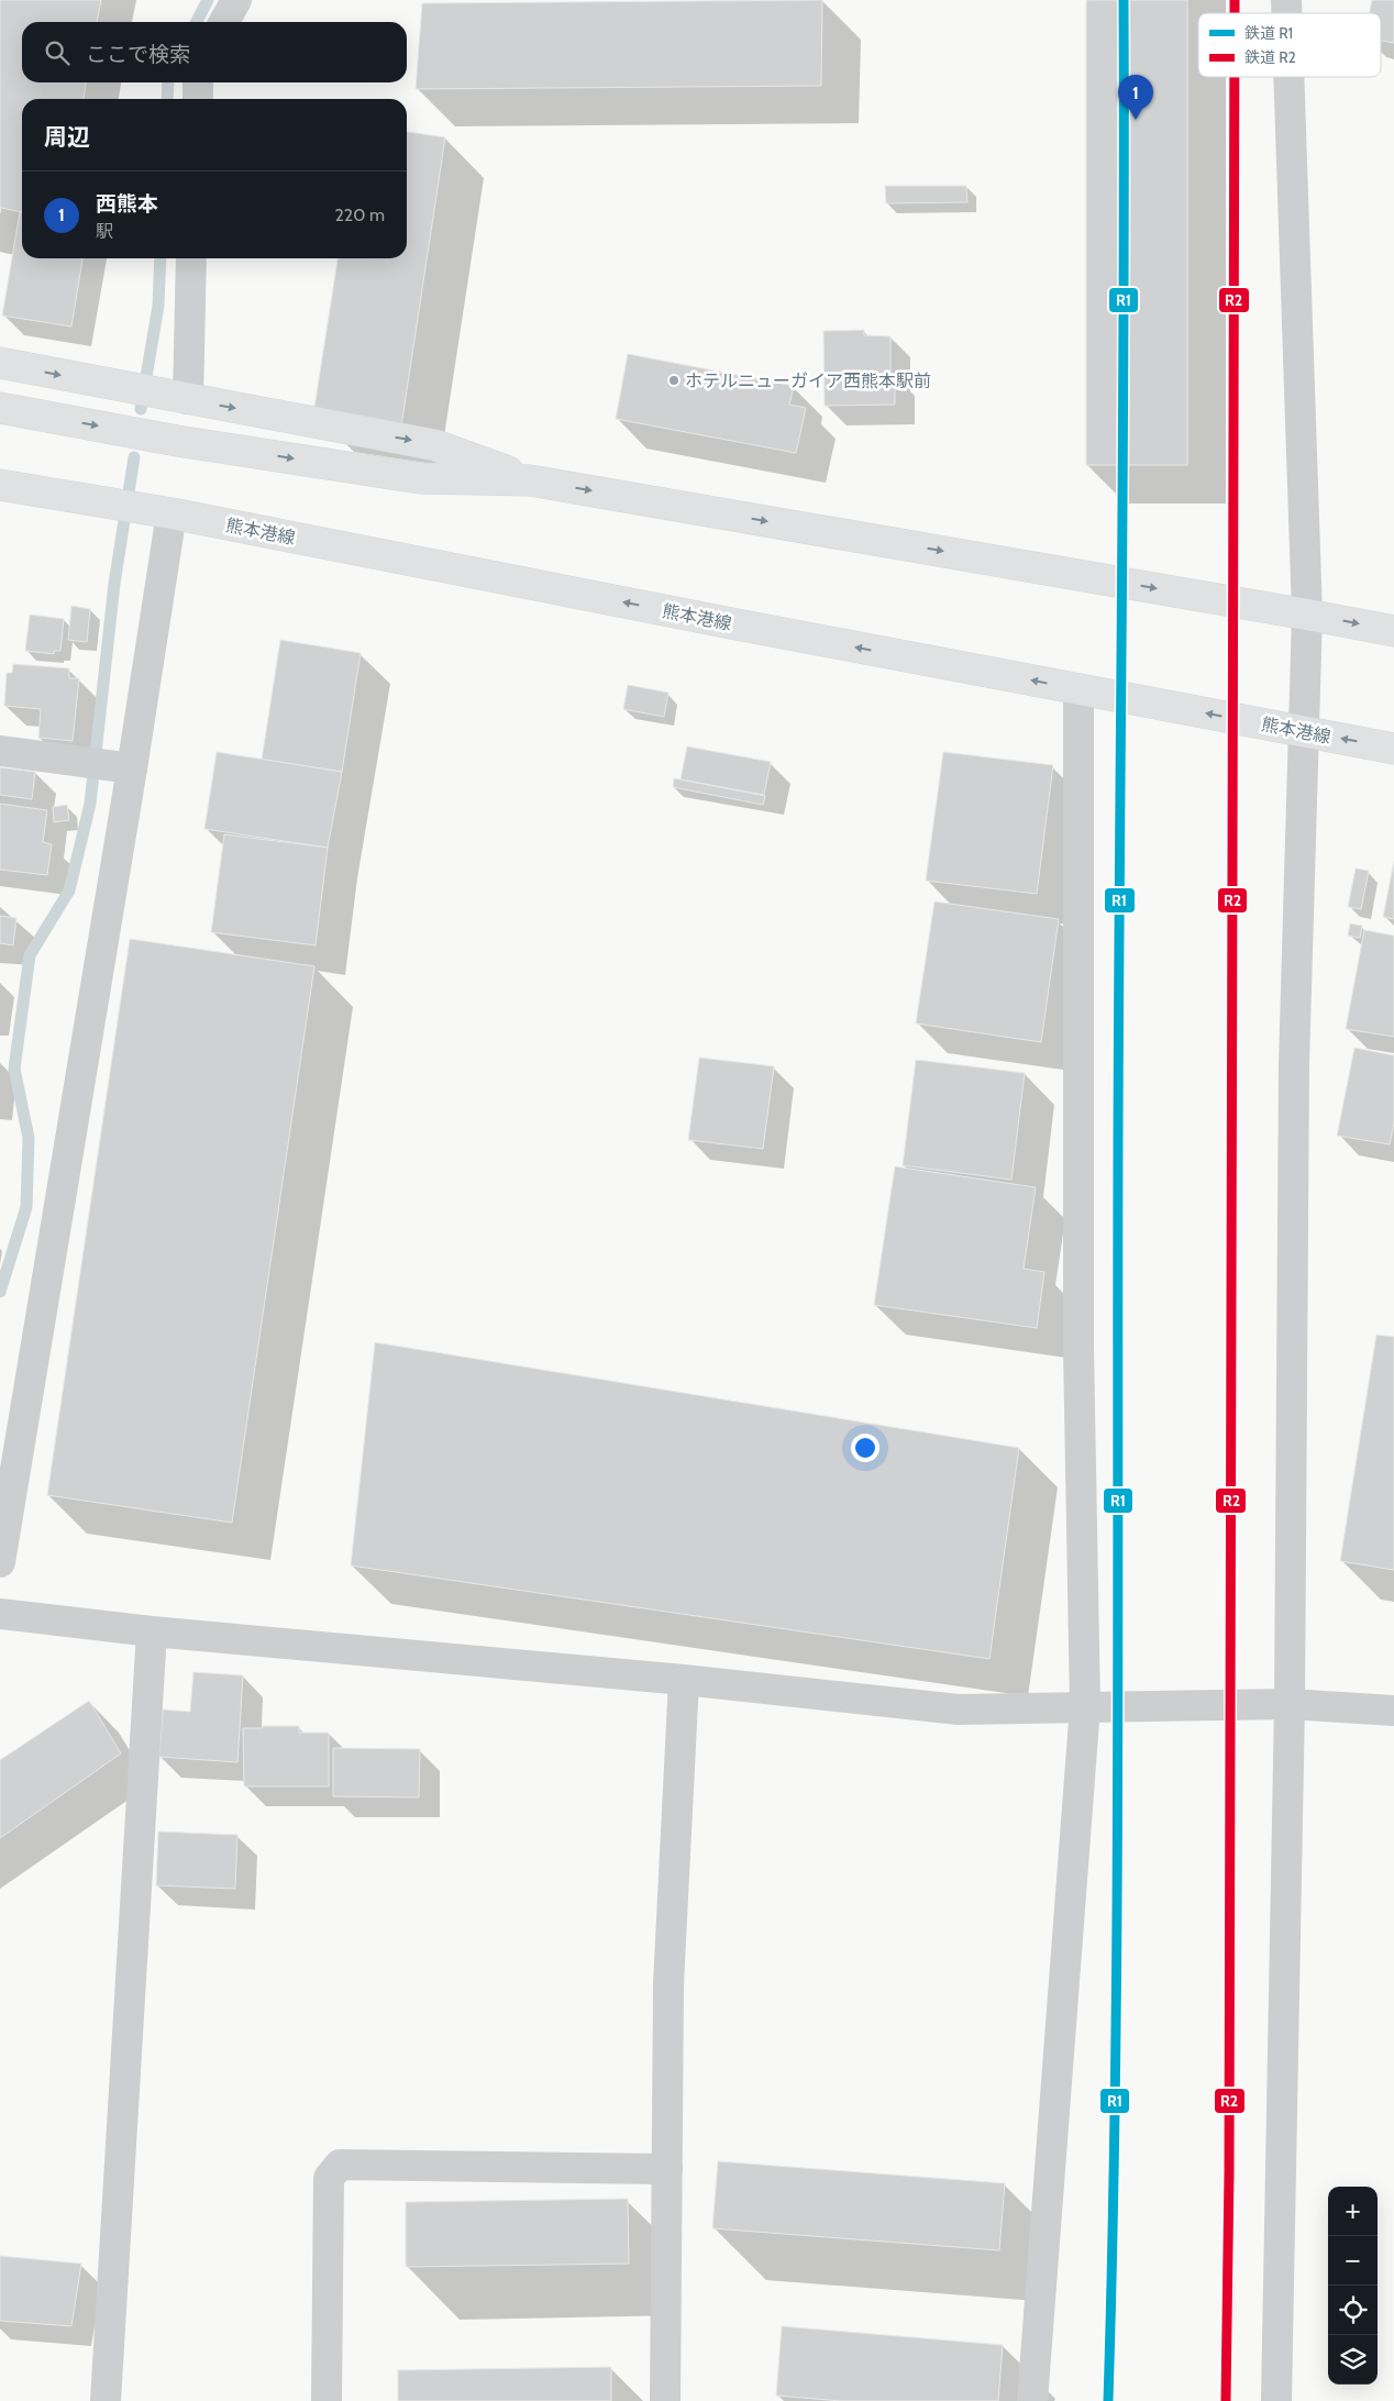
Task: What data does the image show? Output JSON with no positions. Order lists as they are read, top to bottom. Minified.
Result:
{"streets":{"main road":["熊本港線"]},"places":["ホテルニューガイア西熊本駅前"],"lines":["rail line R1","rail line R2"],"legend":["鉄道 R1","鉄道 R2"],"page":{"search":"ここで検索","pins":"1","heading":"周辺","list":[{"mark":"1","name":"西熊本","note":"駅","value":"220 m"}],"map_buttons":["+","−"]}}
